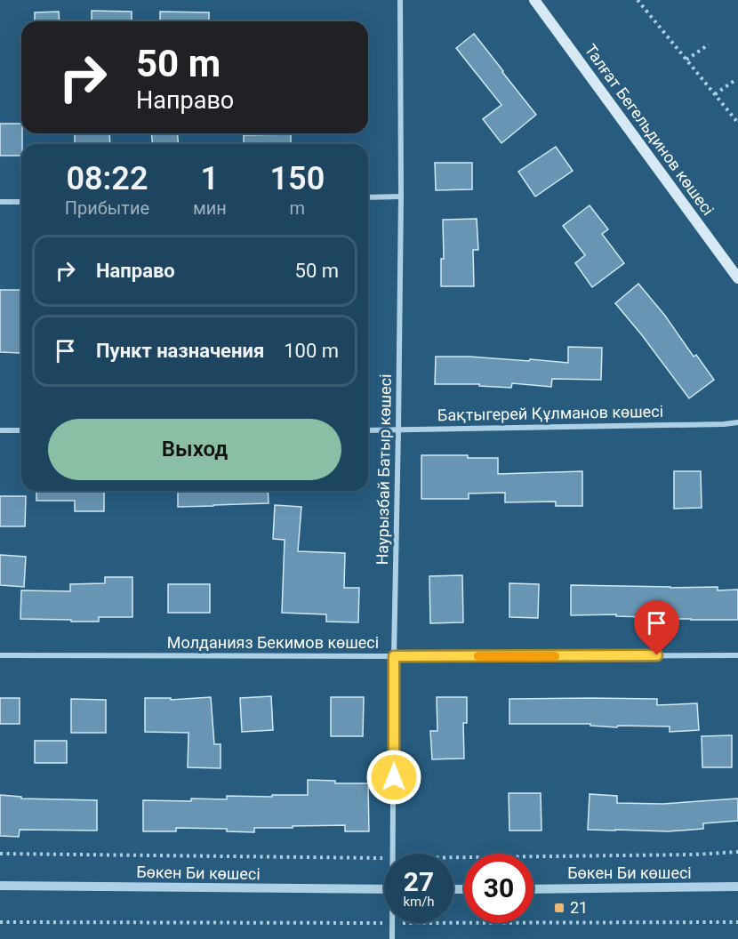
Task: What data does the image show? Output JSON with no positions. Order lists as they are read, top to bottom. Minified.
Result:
{"streets":{"main road":["Талғат Бегельдинов көшесі"],"street":["Бақтыгерей Құлманов көшесі","Наурызбай Батыр көшесі","Молданияз Бекимов көшесі","Бөкен Би көшесі"]},"crossings":[["Бақтыгерей Құлманов көшесі","Наурызбай Батыр көшесі"],["Наурызбай Батыр көшесі","Молданияз Бекимов көшесі"]],"places":{"transit":["21"]},"page":{"turn":["50 m","Направо"],"eta":["08:22","Прибытие","1","мин","150","m"],"list":[{"name":"Направо","value":"50 m"},{"name":"Пункт назначения","value":"100 m"}],"buttons":"Выход","speed":"27 km/h","limit":"30"}}
